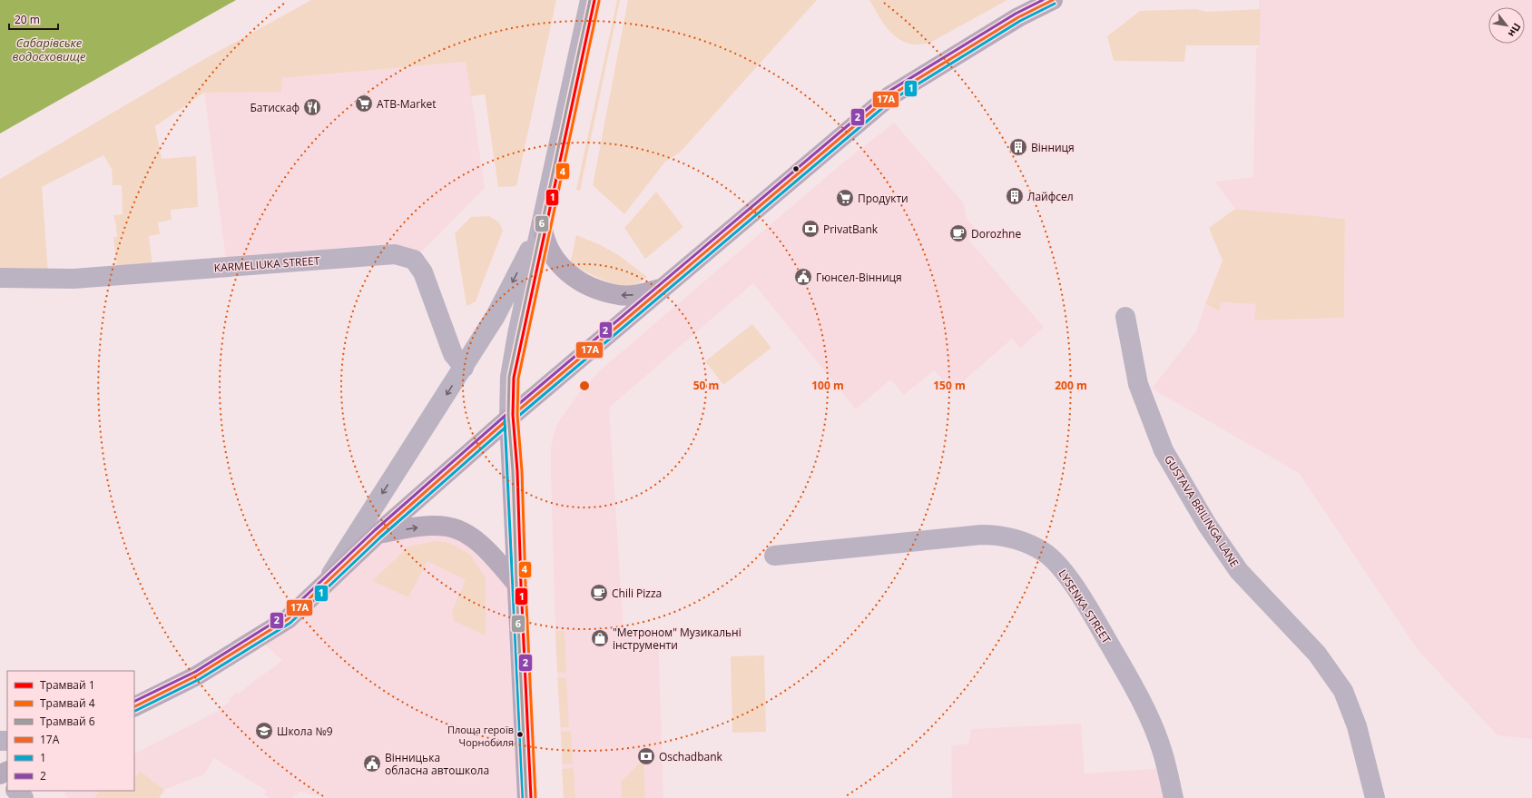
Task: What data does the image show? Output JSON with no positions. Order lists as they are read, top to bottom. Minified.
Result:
{"streets":{"street":["KARMELIUKA STREET","GUSTAVA BRILINGA LANE","LYSENKA STREET"]},"water":["Сабарівське водосховище"],"places":{"supermarket":["ATB-Market","Продукти"],"restaurant":["Батискаф"],"building":["Вінниця","Лайфсел"],"bank":["PrivatBank","Oschadbank"],"cafe":["Dorozhne","Chili Pizza"],"public building":["Гюнсел-Вінниця","Вінницька обласна автошкола"],"shop":["\"Метроном\" Музикальні інструменти"],"school or university":["Школа №9"],"other":["Площа героїв Чорнобиля"]},"lines":["tram line 1","tram line 6","transit line 17А","transit line 2","tram line 4","transit line 1"],"legend":["Трамвай 1","Трамвай 4","Трамвай 6","17А","1","2"],"scale_bar":"20 m","north":"bottom right","rings":["50 m","100 m","150 m","200 m"]}
